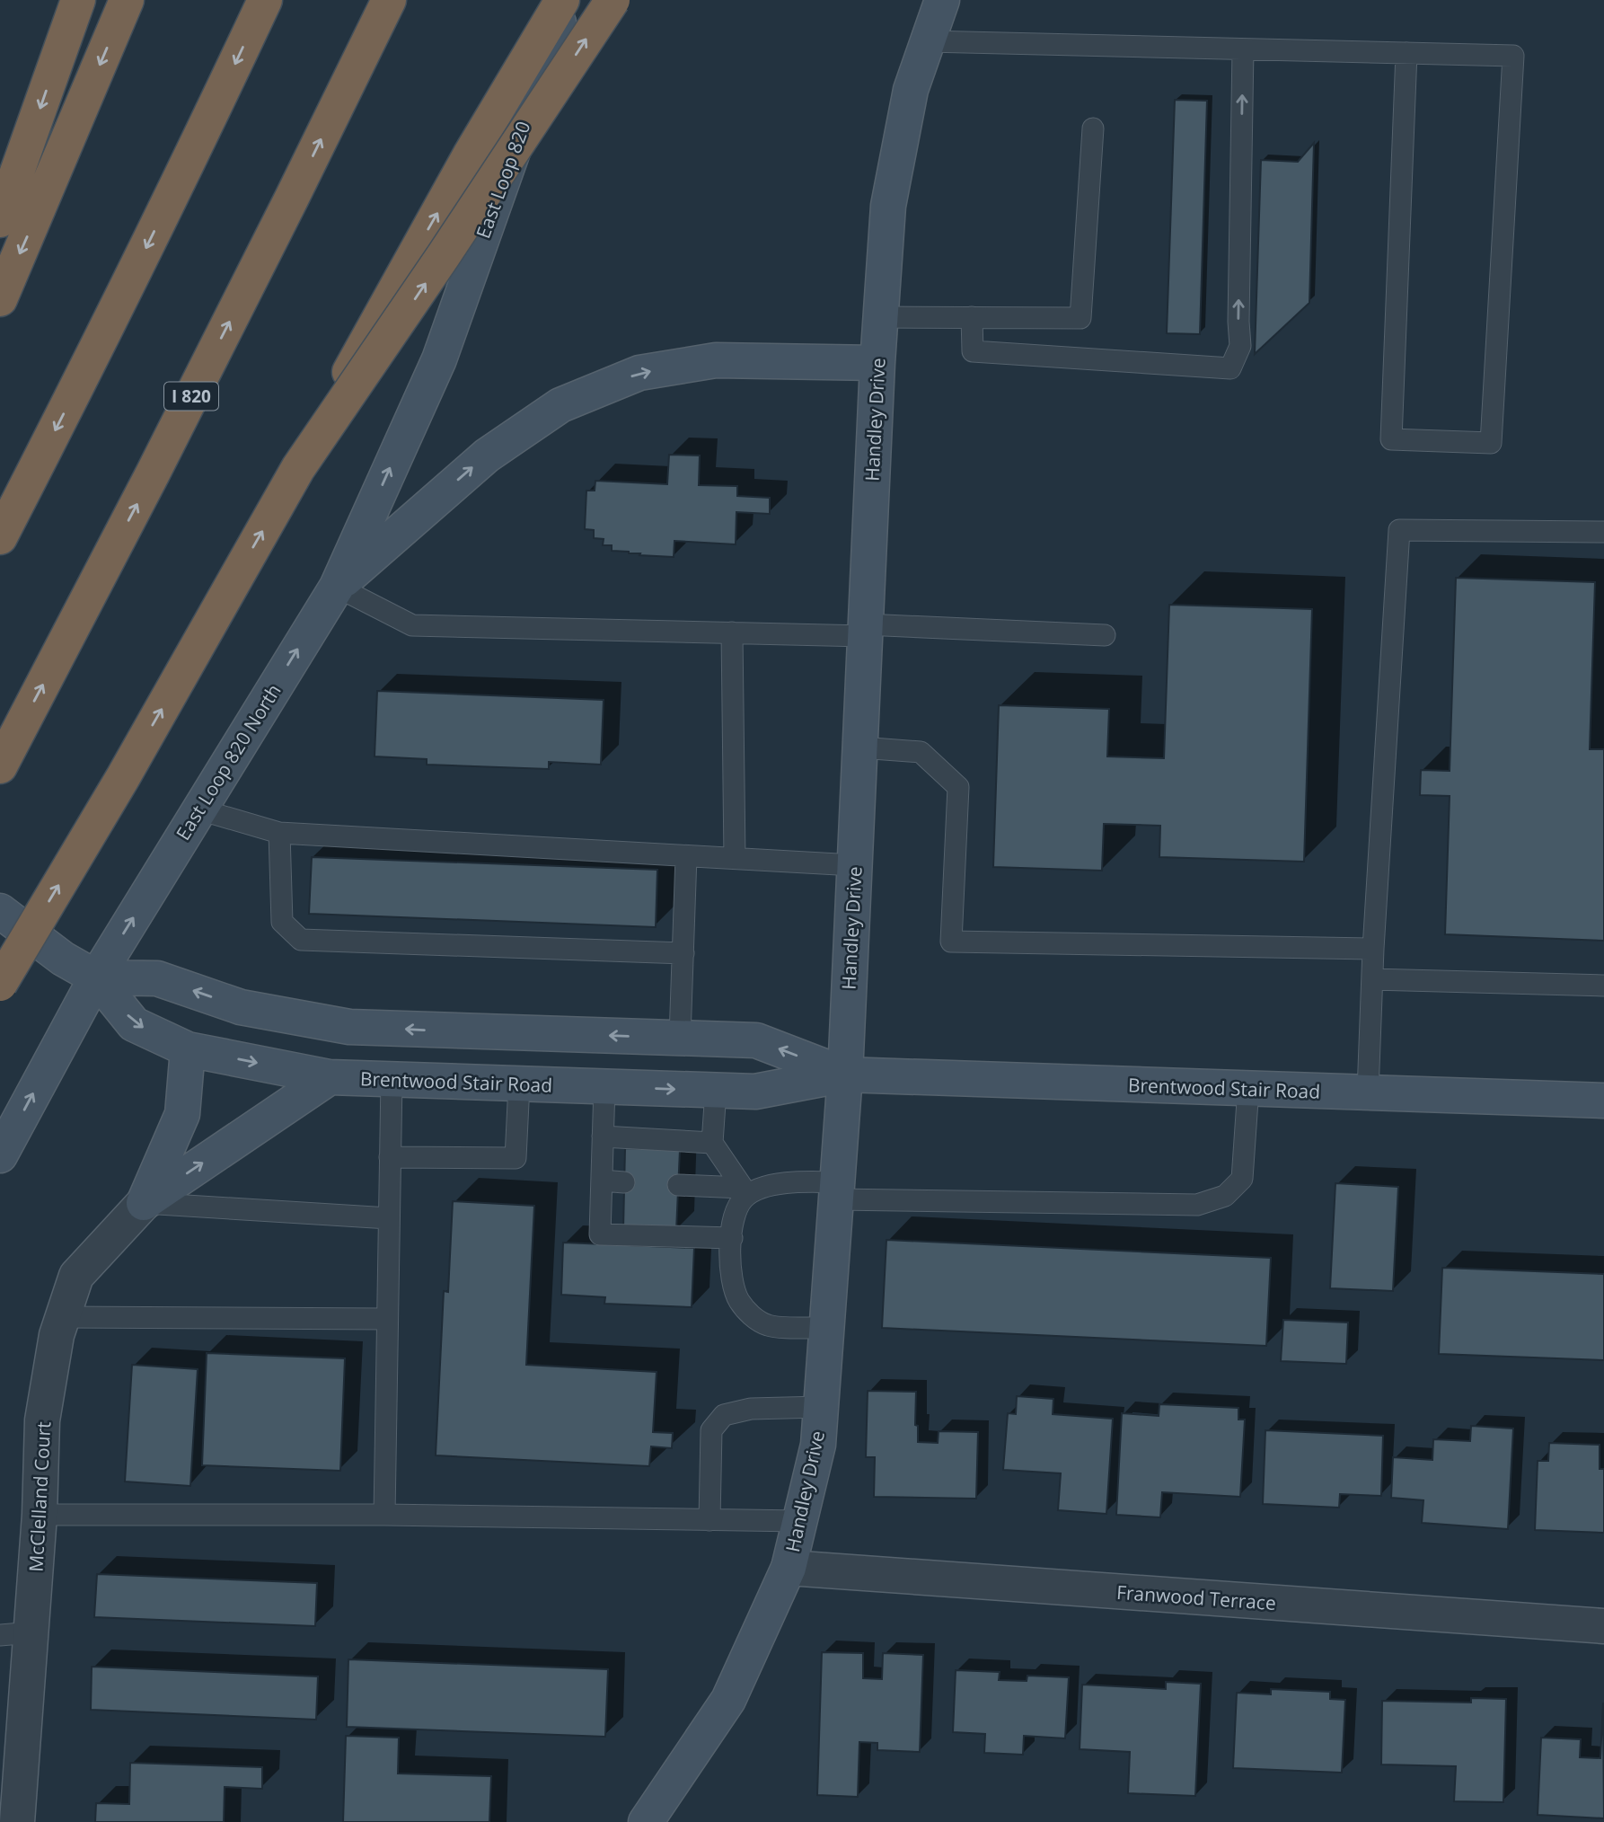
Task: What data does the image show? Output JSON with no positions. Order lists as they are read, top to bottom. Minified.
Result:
{"streets":{"highway":["I 820"],"main road":["East Loop 820","Handley Drive","East Loop 820 North","Brentwood Stair Road"],"street":["McClelland Court","Franwood Terrace"]},"crossings":[["East Loop 820","East Loop 820 North"],["Handley Drive","Brentwood Stair Road"],["Handley Drive","Franwood Terrace"],["East Loop 820 North","Brentwood Stair Road"]],"one_way":["East Loop 820 North"]}
